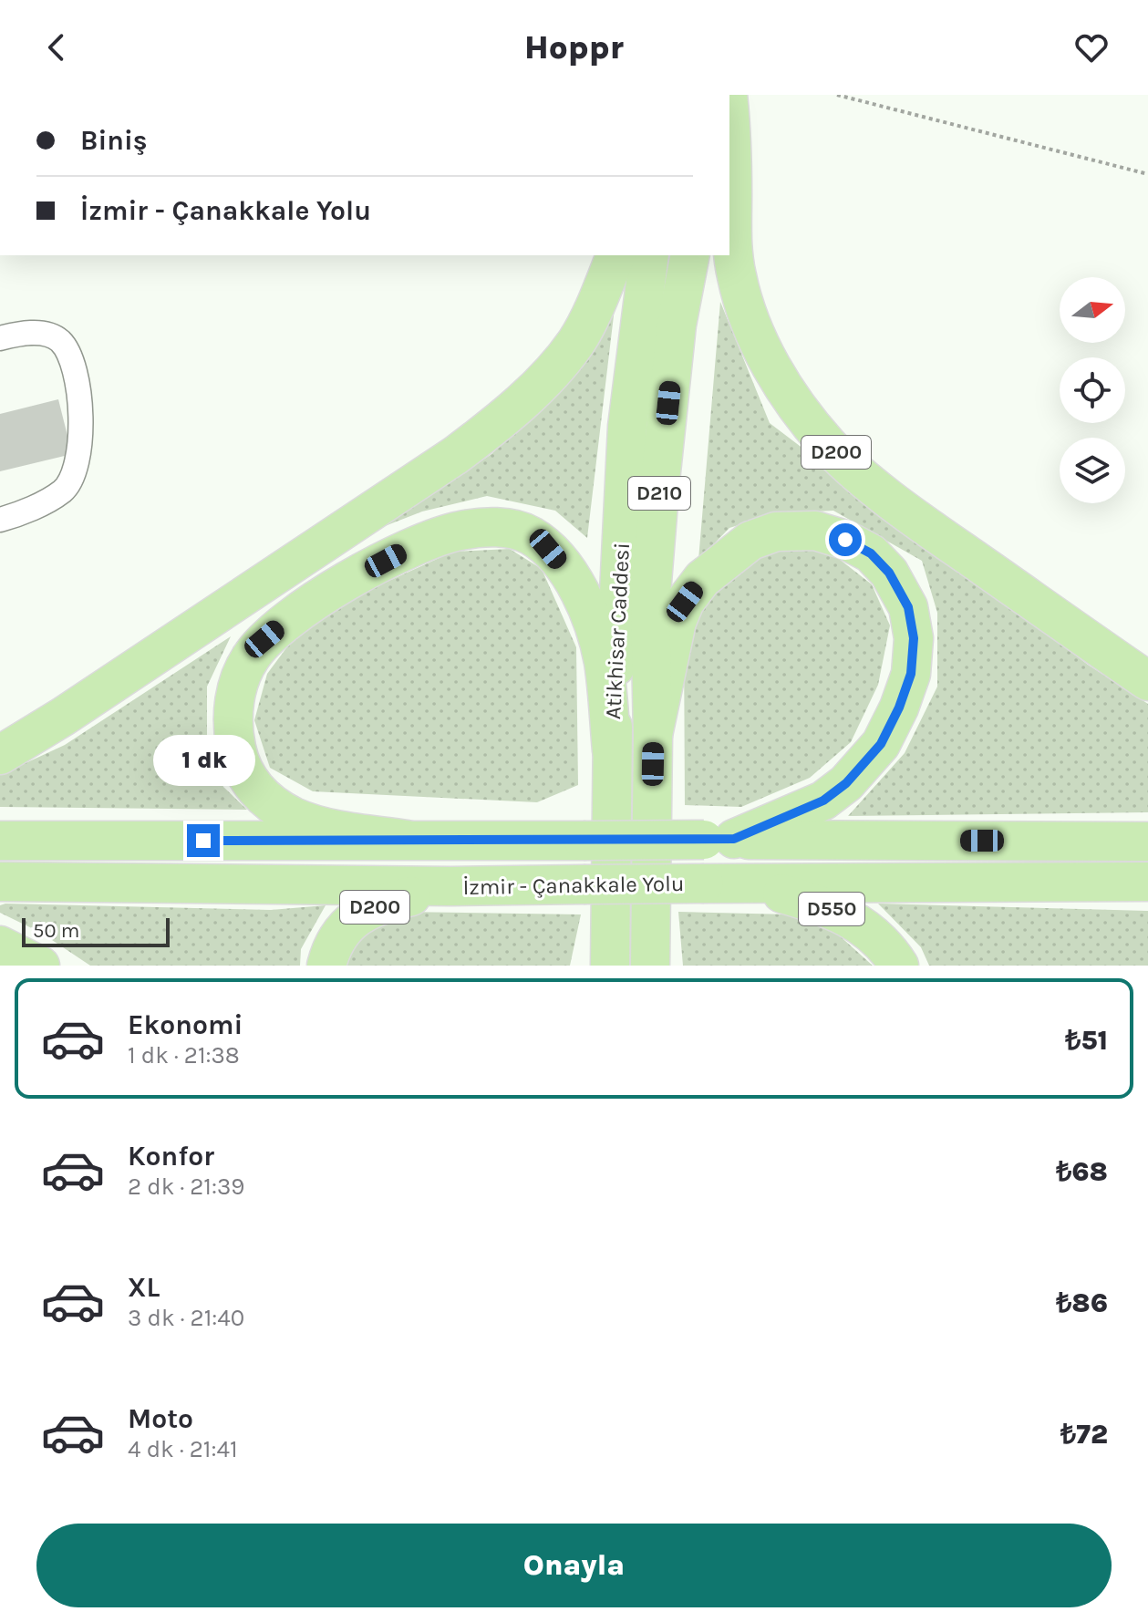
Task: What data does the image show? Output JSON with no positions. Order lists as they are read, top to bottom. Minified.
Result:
{"streets":{"highway":["D200","D210","Atikhisar Caddesi","İzmir - Çanakkale Yolu","D550"]},"crossings":[["D200","İzmir - Çanakkale Yolu"],["İzmir - Çanakkale Yolu","D550"]],"scale_bar":"50 m","north":"right","page":{"header":"Hoppr","banner":["Biniş","İzmir - Çanakkale Yolu"],"bubble":"1 dk","scale":"50 m","list":[{"name":"Ekonomi","note":"1 dk · 21:38","value":"₺51"},{"name":"Konfor","note":"2 dk · 21:39","value":"₺68"},{"name":"XL","note":"3 dk · 21:40","value":"₺86"},{"name":"Moto","note":"4 dk · 21:41","value":"₺72"}],"buttons":"Onayla"}}
